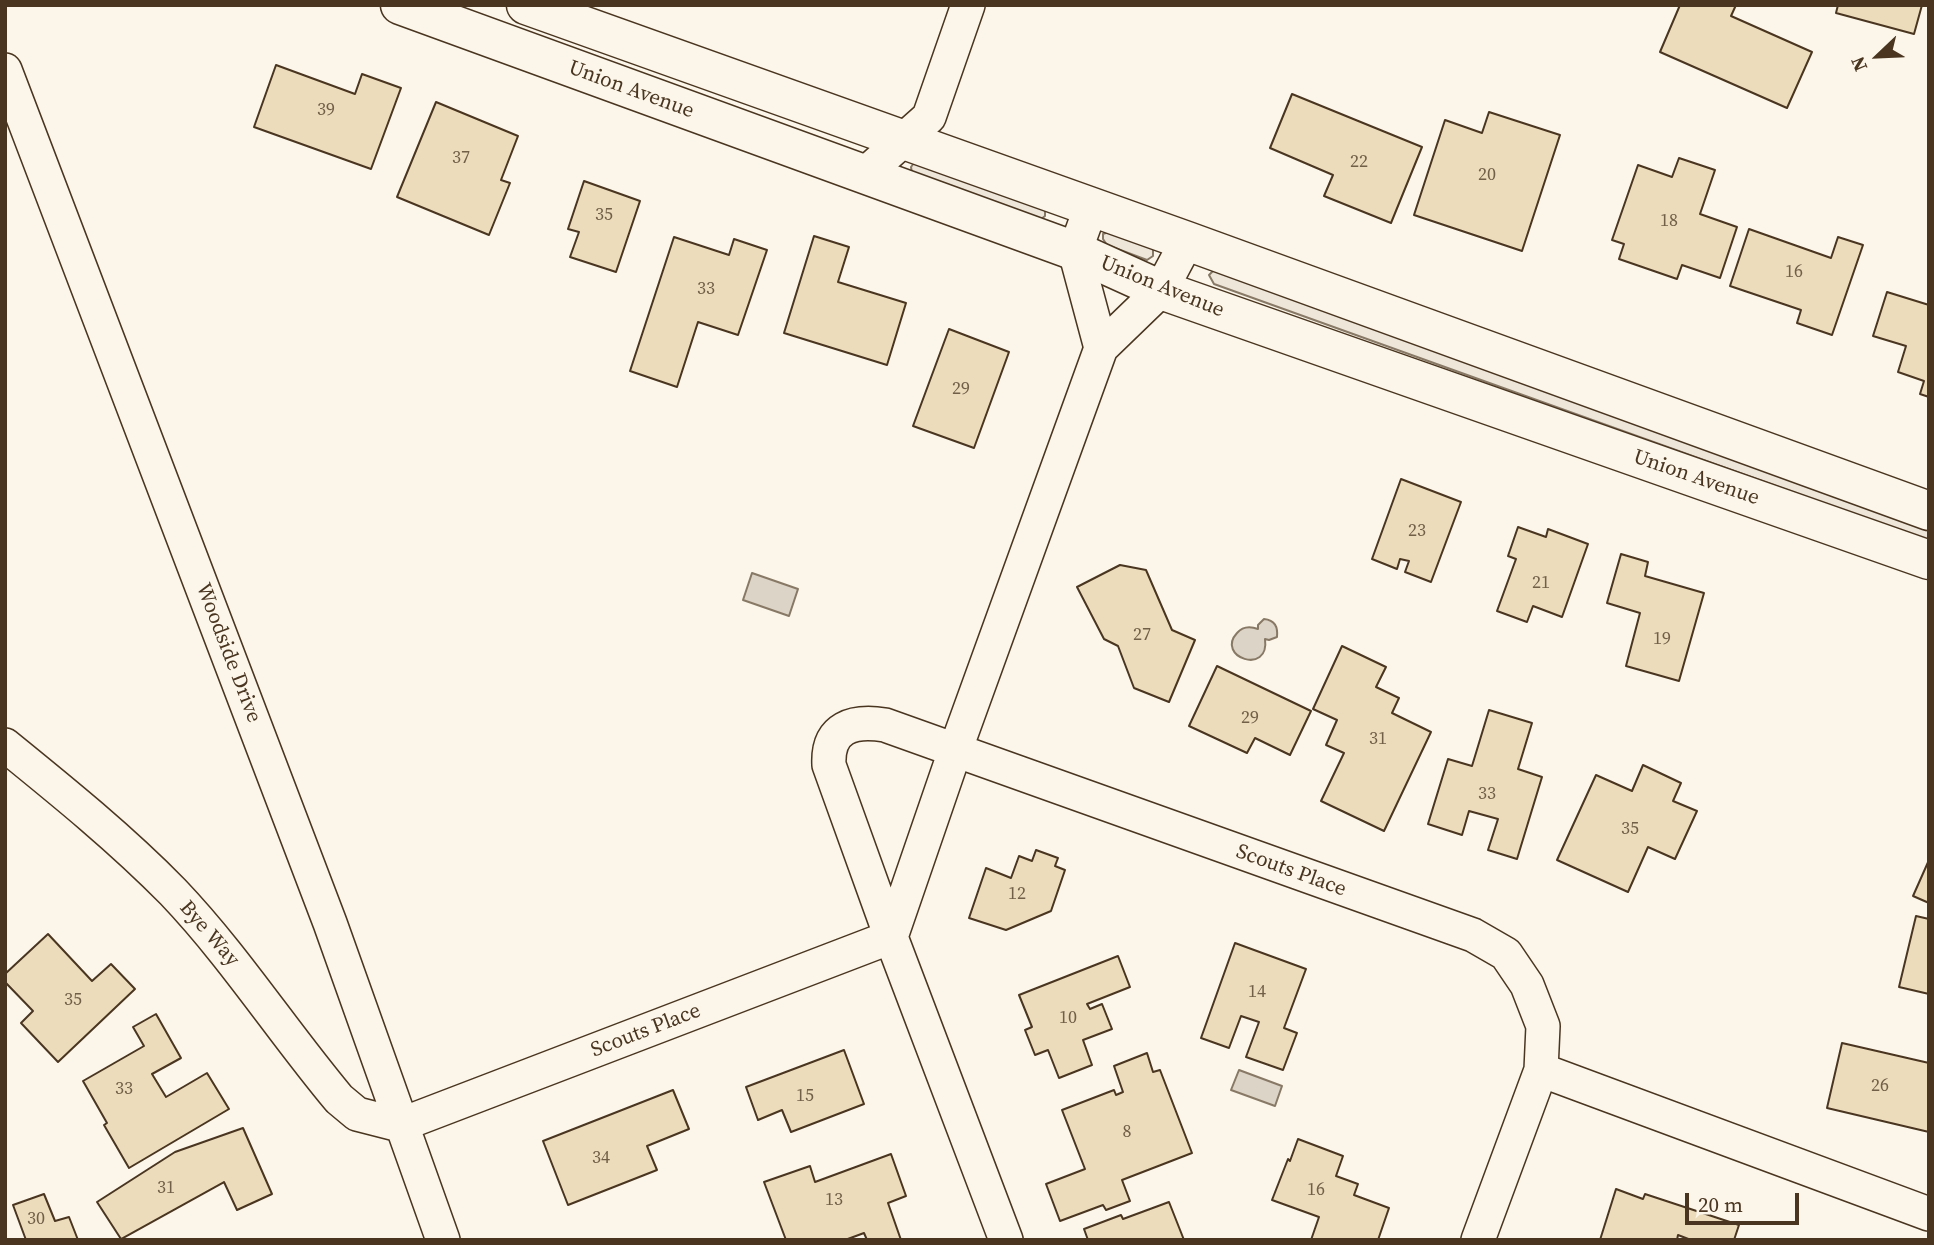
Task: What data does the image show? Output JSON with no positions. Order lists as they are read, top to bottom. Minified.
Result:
{"streets":{"street":["Union Avenue","Woodside Drive","Scouts Place","Bye Way"]},"crossings":[["Woodside Drive","Scouts Place"],["Woodside Drive","Bye Way"],["Scouts Place","Bye Way"]],"house_numbers":["39","37","22","20","35","18","16","33","29","23","21","27","19","29","31","33","35","12","14","35","10","26","33","15","8","34","31","16","13","30"],"scale_bar":"20 m","north":"bottom left"}
